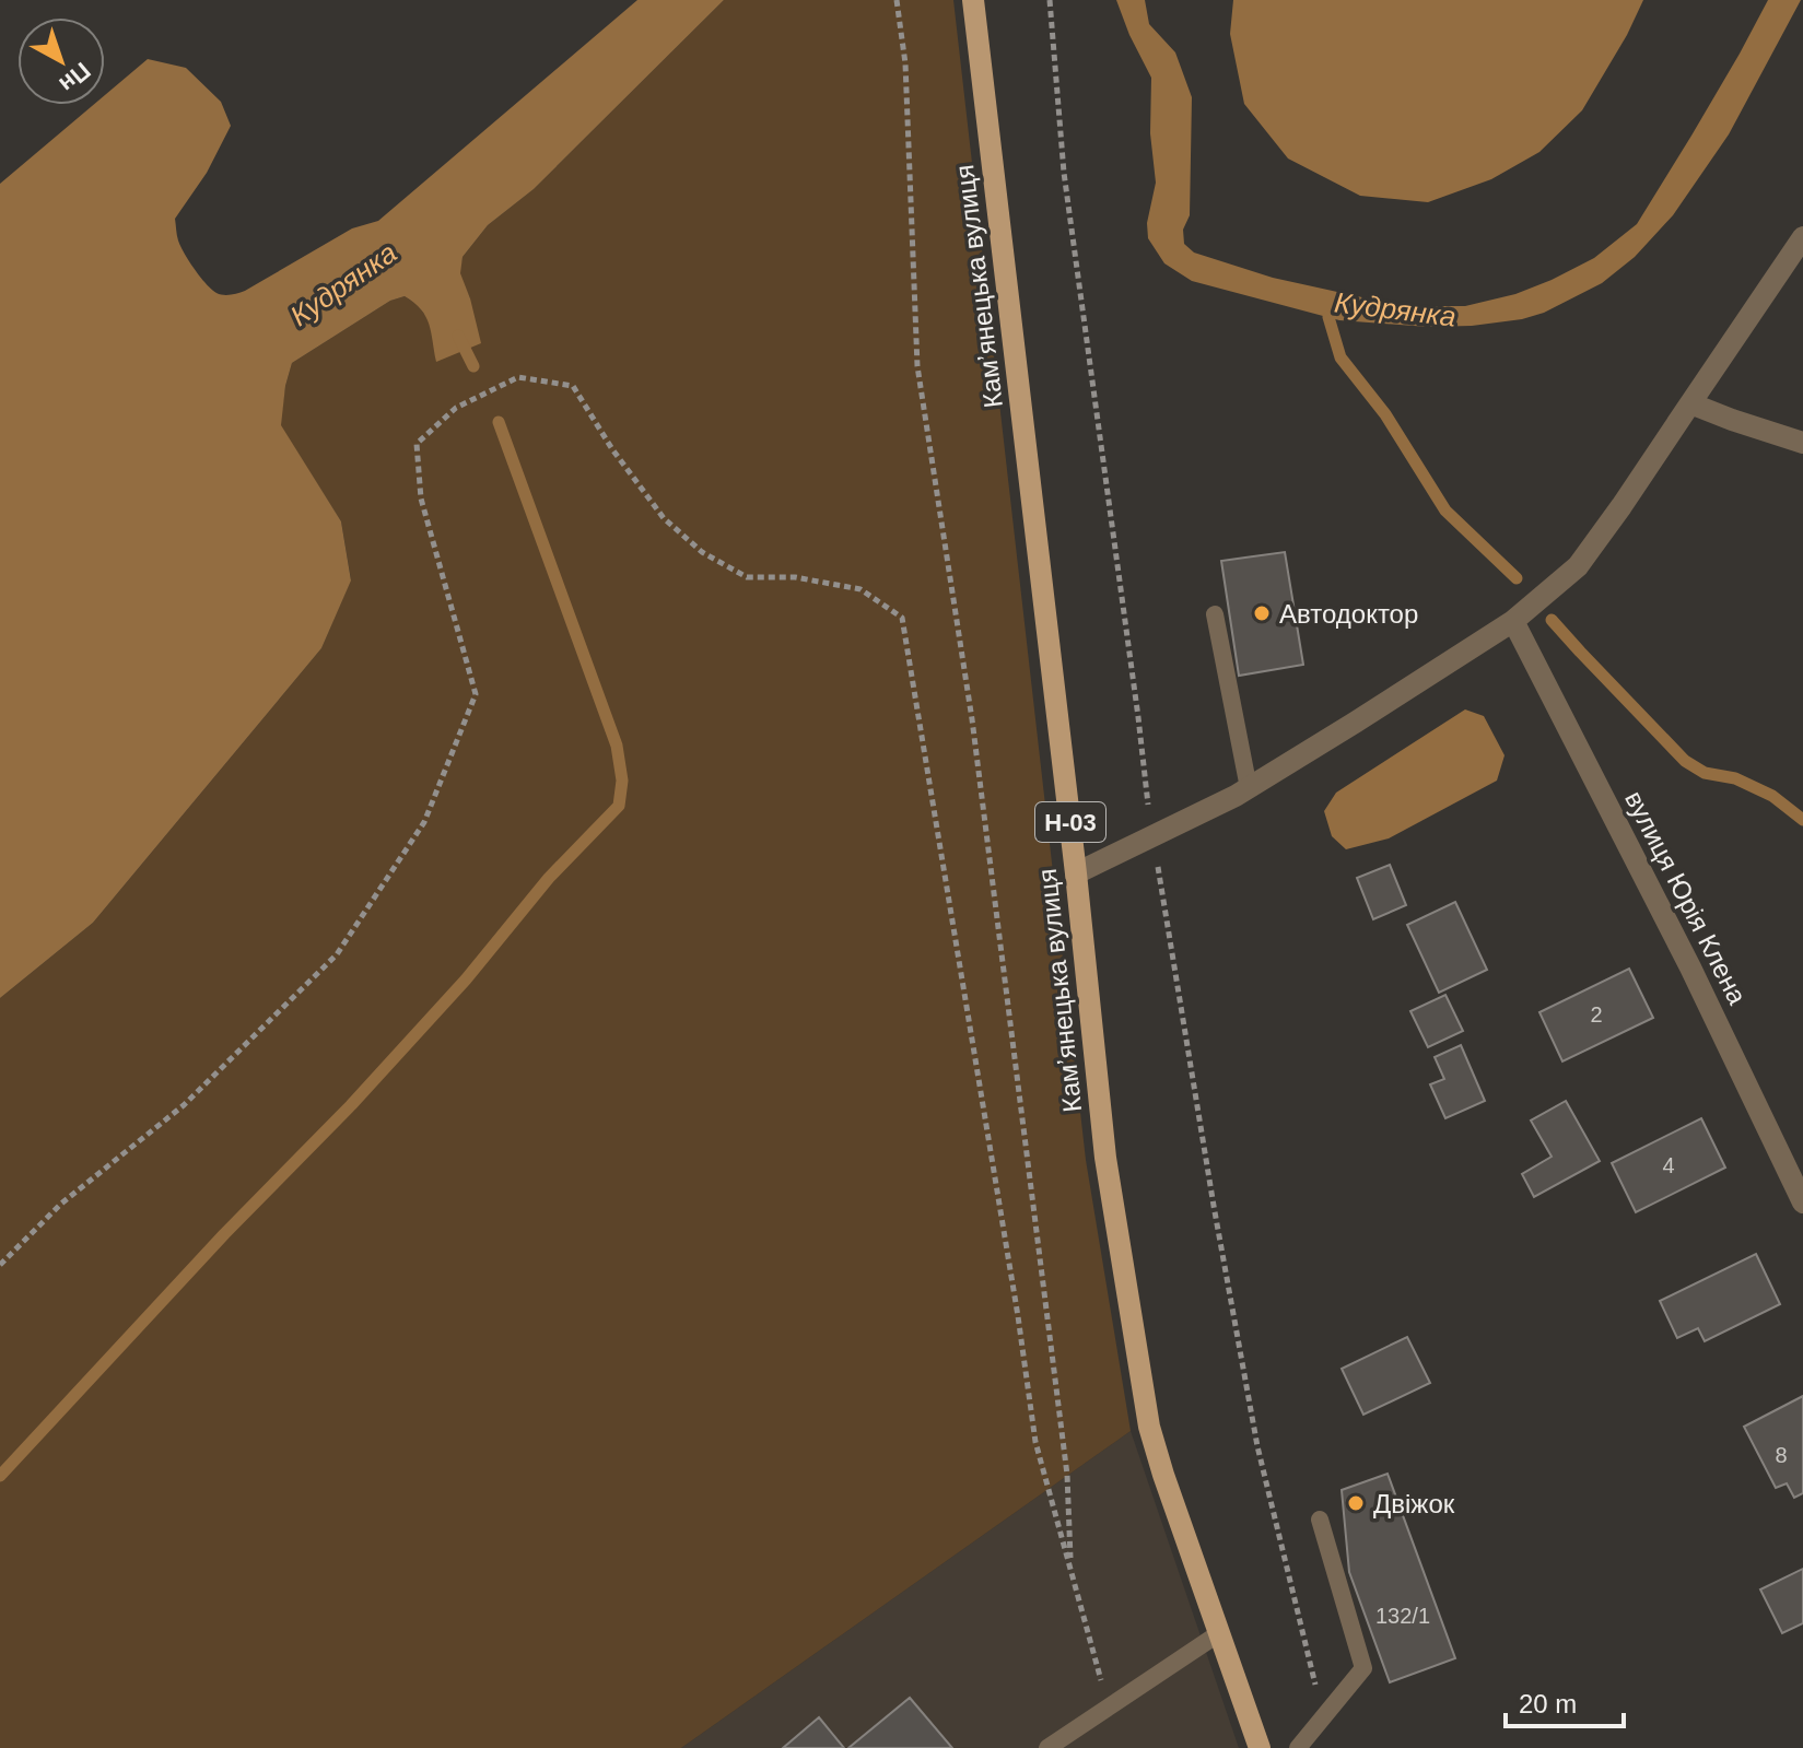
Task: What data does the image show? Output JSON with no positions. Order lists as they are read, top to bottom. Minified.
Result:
{"streets":{"main road":["Камʼянецька вулиця","Н-03"],"street":["вулиця Юрія Клена"]},"water":["Кудрянка"],"places":["Автодоктор","Двіжок"],"house_numbers":["2","4","8","132/1"],"scale_bar":"20 m","north":"bottom right"}
